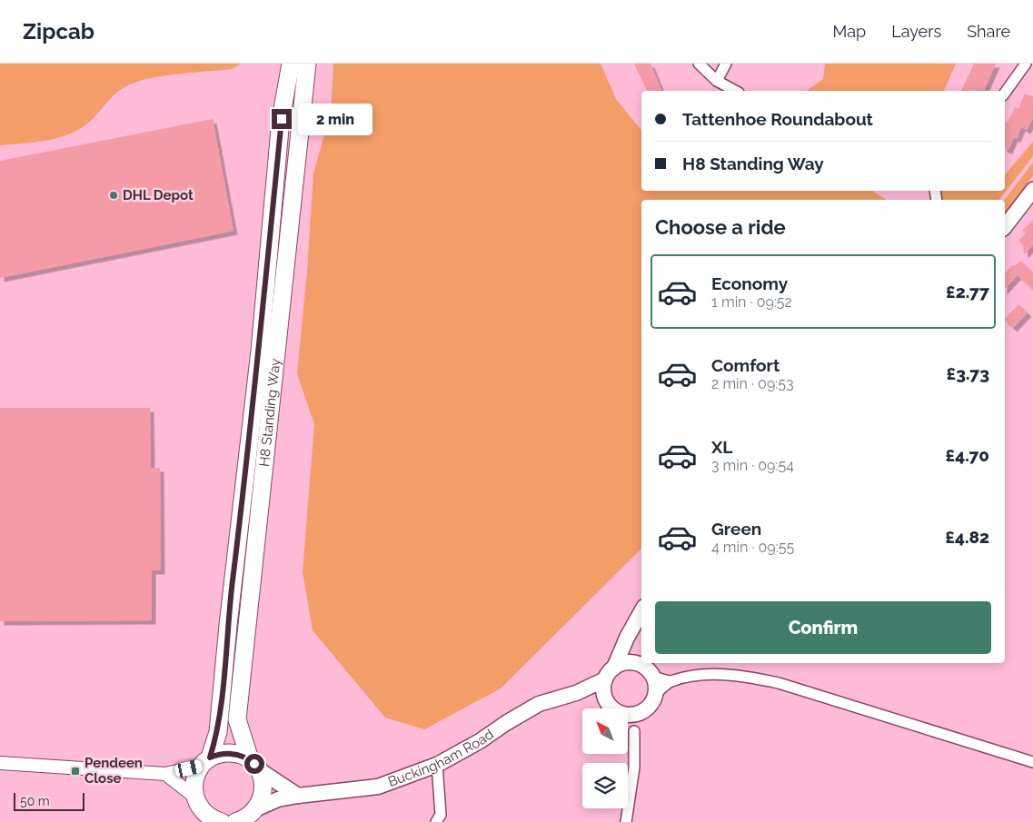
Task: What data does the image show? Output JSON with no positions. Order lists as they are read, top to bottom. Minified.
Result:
{"streets":{"highway":["H8 Standing Way"],"main road":["Buckingham Road"]},"crossings":[["H8 Standing Way","Buckingham Road"]],"places":{"other":["DHL Depot"],"transit":["Pendeen Close"]},"scale_bar":"50 m","north":"top left","page":{"header":"Zipcab","nav":["Map","Layers","Share"],"banner":["Tattenhoe Roundabout","H8 Standing Way"],"bubble":"2 min","heading":"Choose a ride","list":[{"name":"Economy","note":"1 min · 09:52","value":"£2.77"},{"name":"Comfort","note":"2 min · 09:53","value":"£3.73"},{"name":"XL","note":"3 min · 09:54","value":"£4.70"},{"name":"Green","note":"4 min · 09:55","value":"£4.82"}],"buttons":"Confirm","scale":"50 m"}}
